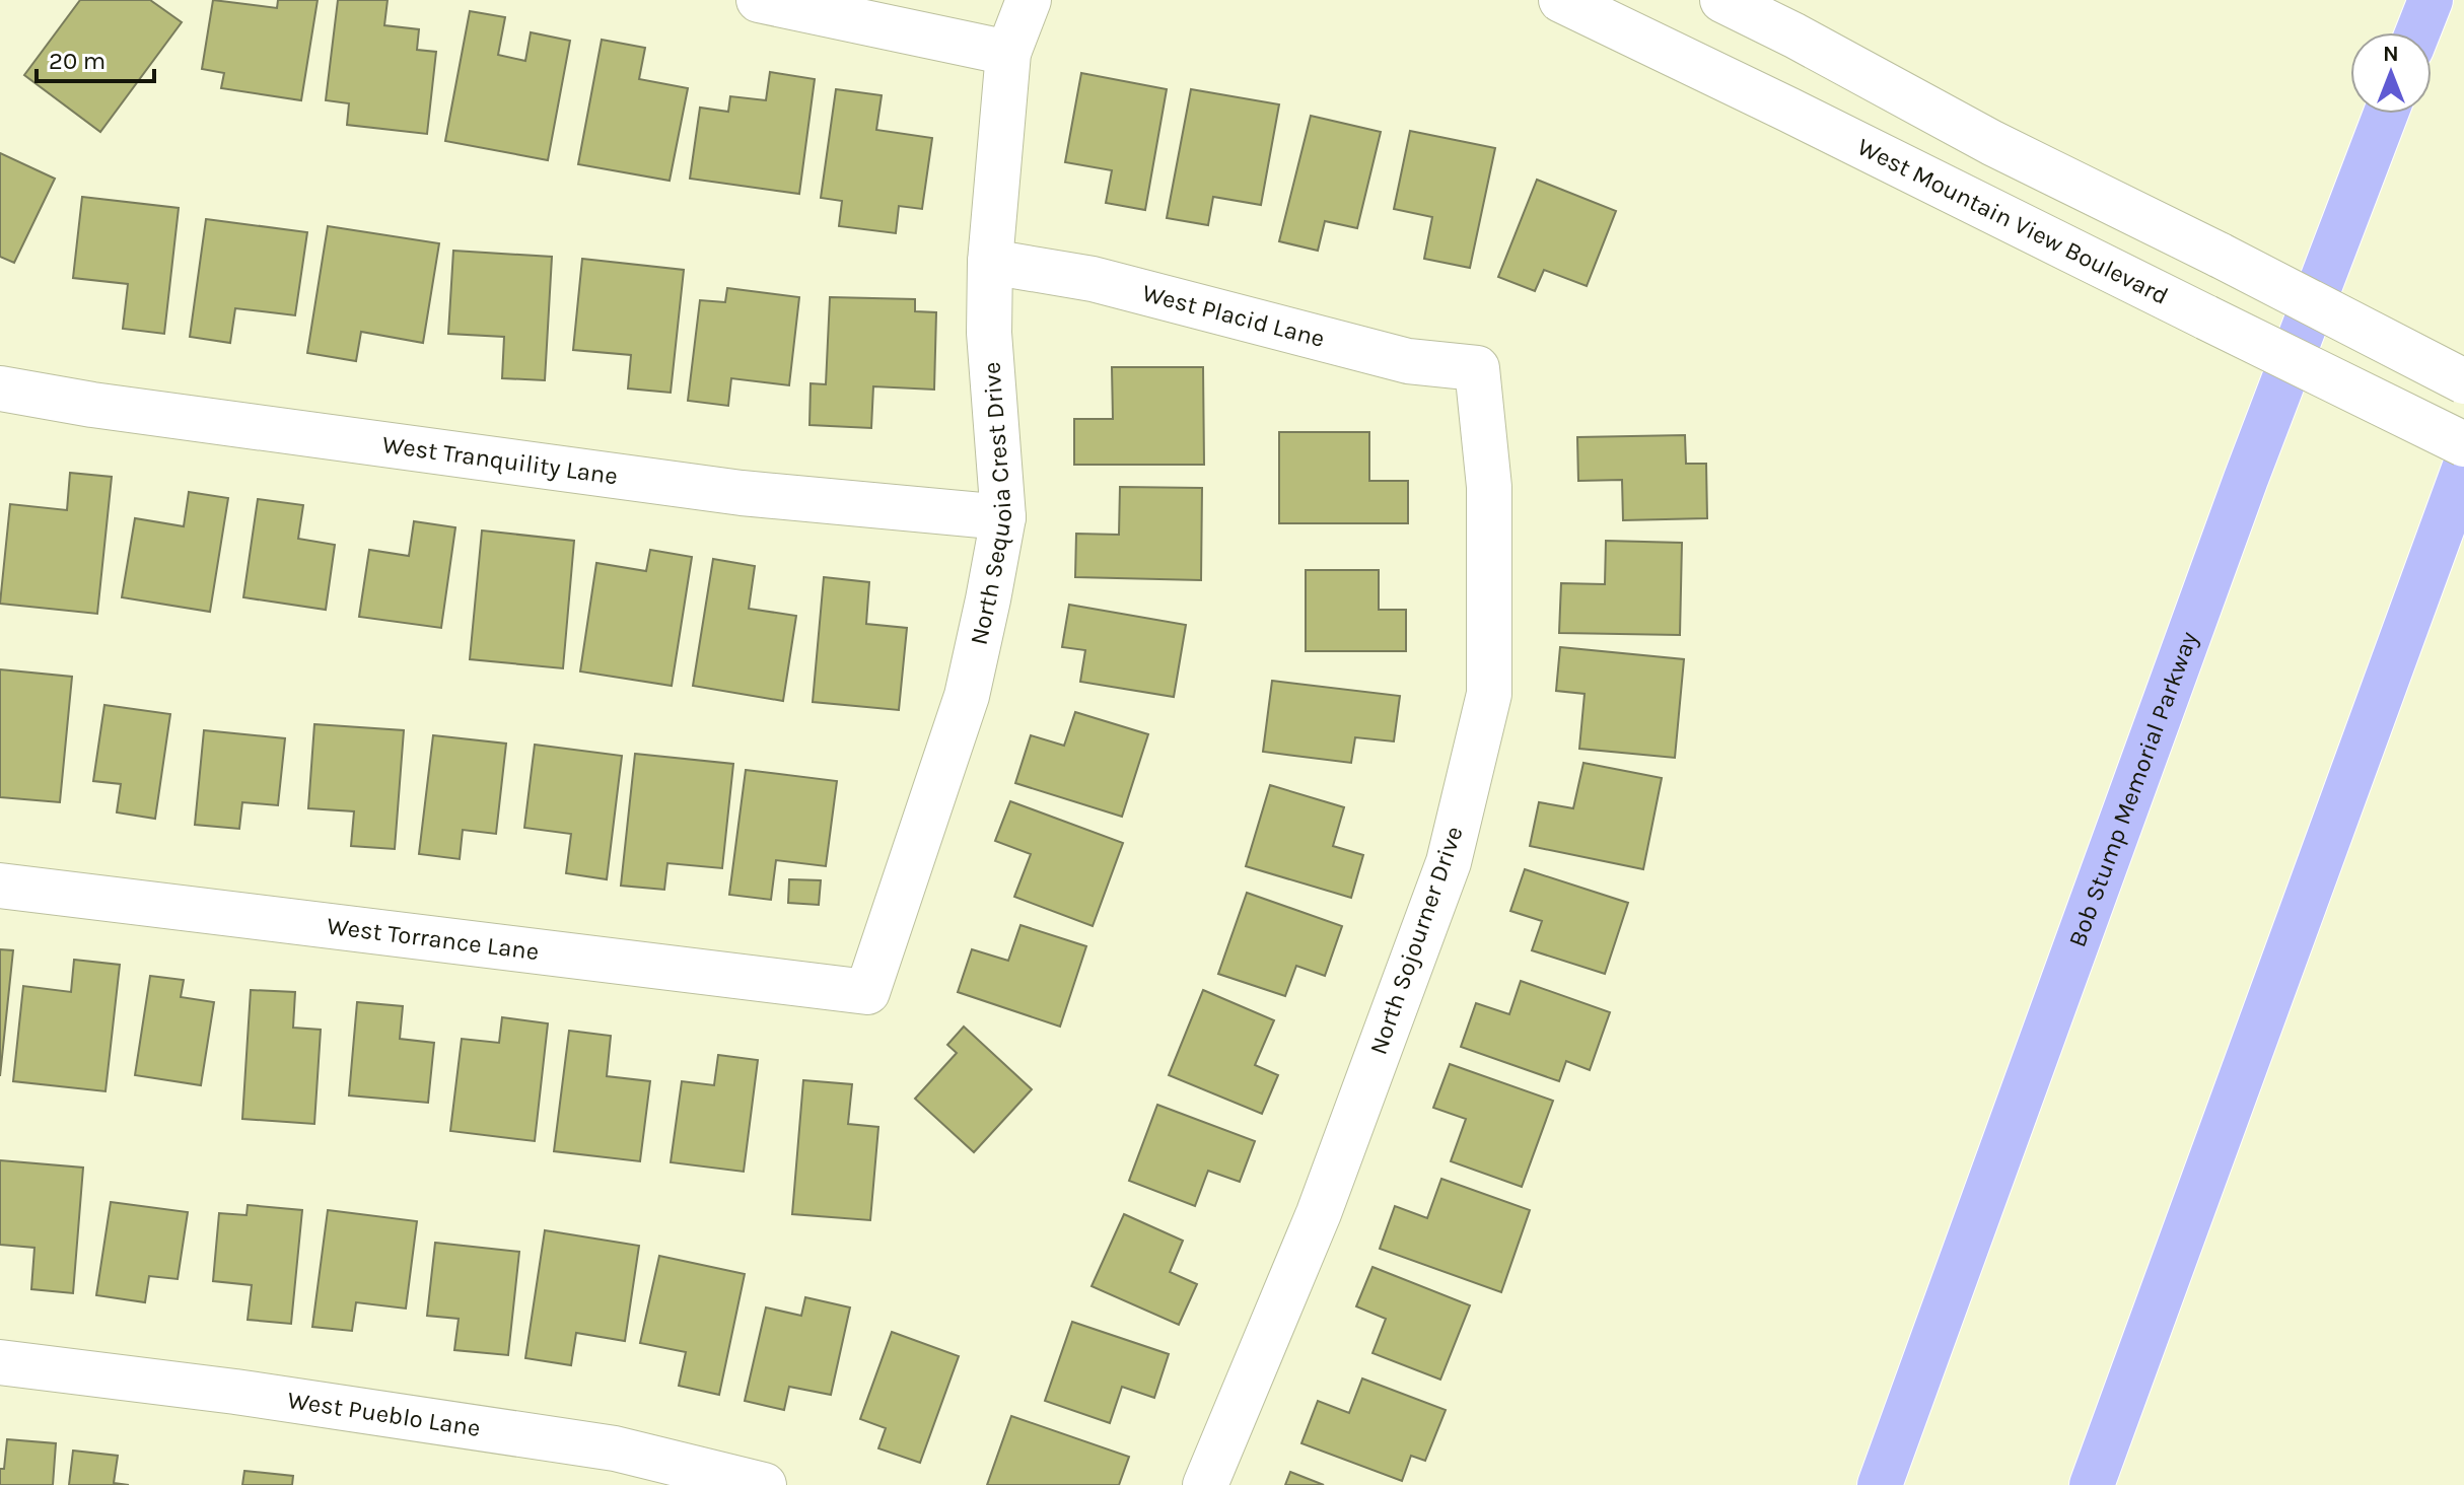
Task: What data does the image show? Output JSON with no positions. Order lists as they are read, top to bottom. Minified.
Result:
{"streets":{"highway":["Bob Stump Memorial Parkway"],"street":["West Mountain View Boulevard","West Placid Lane","West Tranquility Lane","North Sequoia Crest Drive","West Torrance Lane","North Sojourner Drive","West Pueblo Lane"]},"crossings":[["West Placid Lane","North Sequoia Crest Drive"],["West Placid Lane","North Sojourner Drive"],["West Tranquility Lane","North Sequoia Crest Drive"],["North Sequoia Crest Drive","West Torrance Lane"]],"scale_bar":"20 m","north":"top"}
